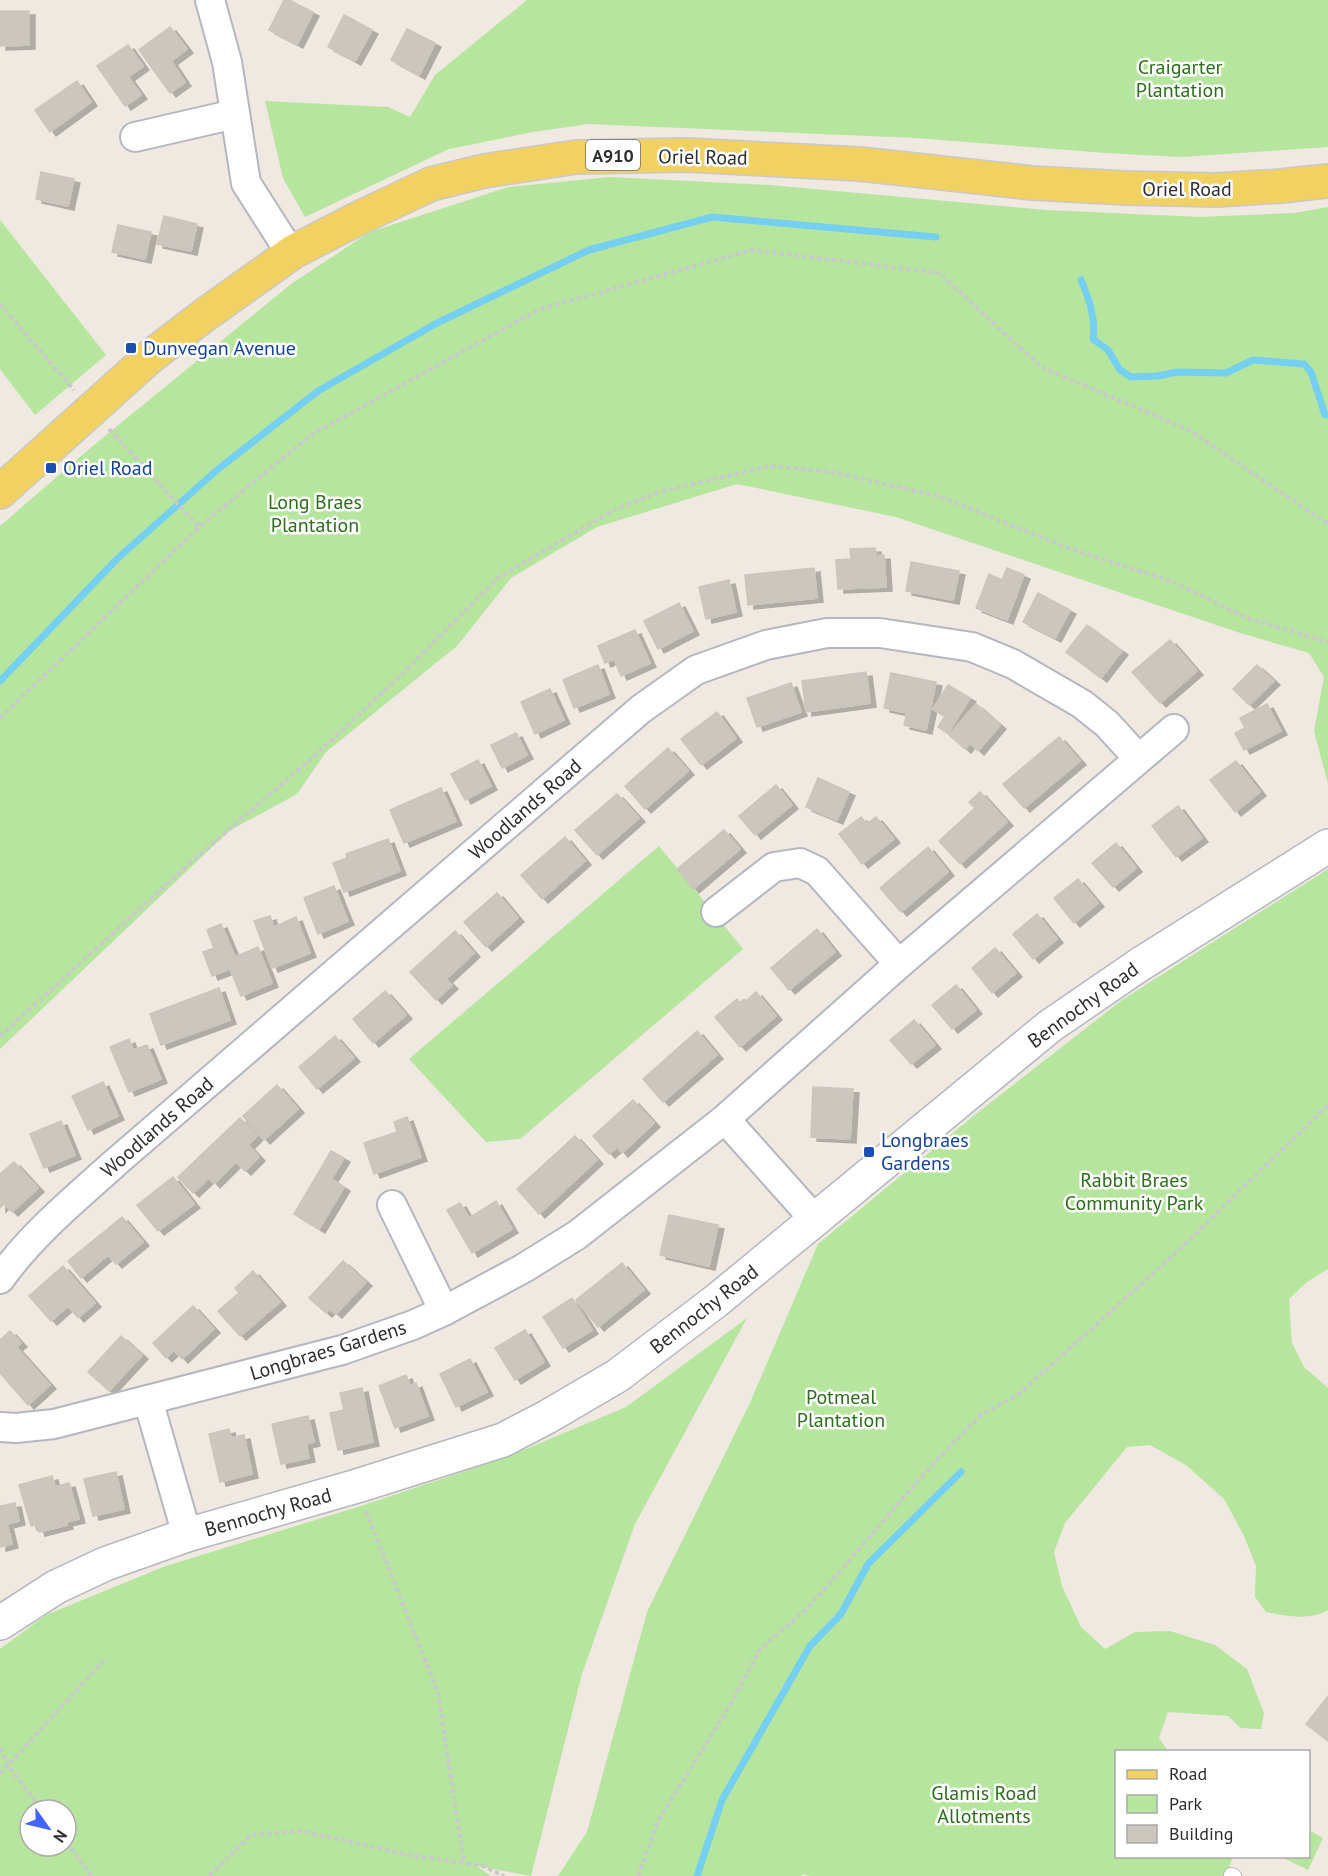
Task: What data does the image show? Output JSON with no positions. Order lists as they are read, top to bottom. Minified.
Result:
{"streets":{"main road":["A910","Oriel Road"],"street":["Woodlands Road","Bennochy Road","Longbraes Gardens"]},"crossings":[["Woodlands Road","Longbraes Gardens"]],"parks":["Craigarter Plantation","Long Braes Plantation","Rabbit Braes Community Park","Potmeal Plantation","Glamis Road Allotments"],"places":{"transit":["Dunvegan Avenue","Oriel Road","Longbraes Gardens"]},"legend":["Road","Park","Building"],"north":"bottom right"}
